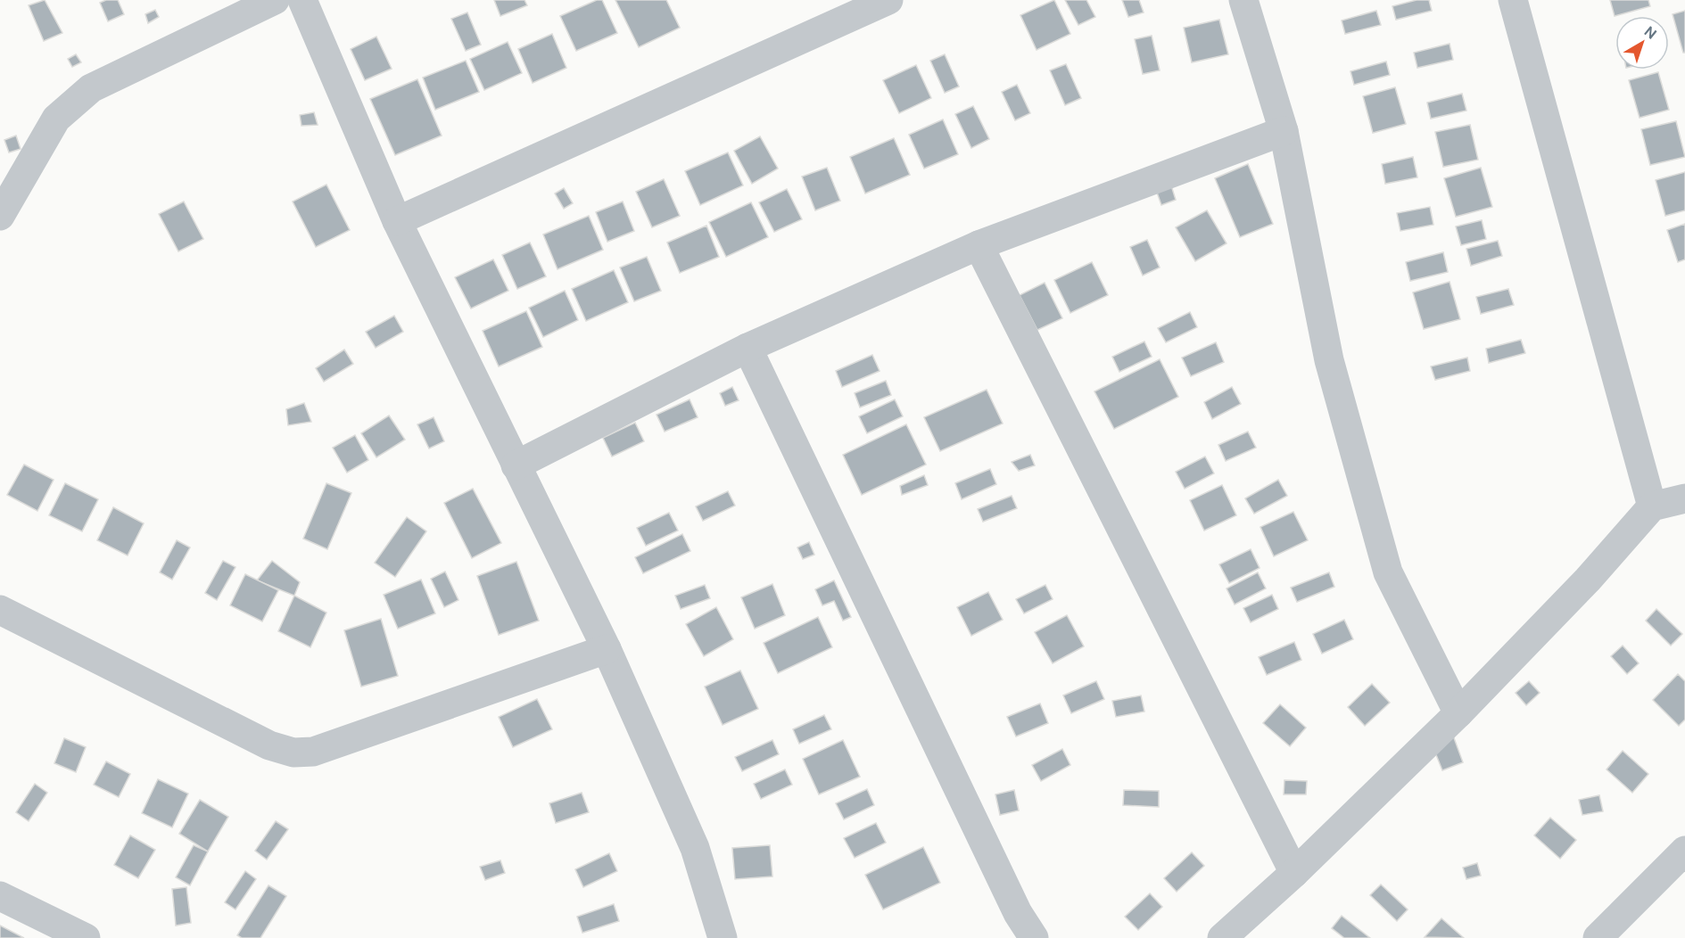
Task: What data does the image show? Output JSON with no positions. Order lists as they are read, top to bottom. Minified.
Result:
{"north":"top right"}
